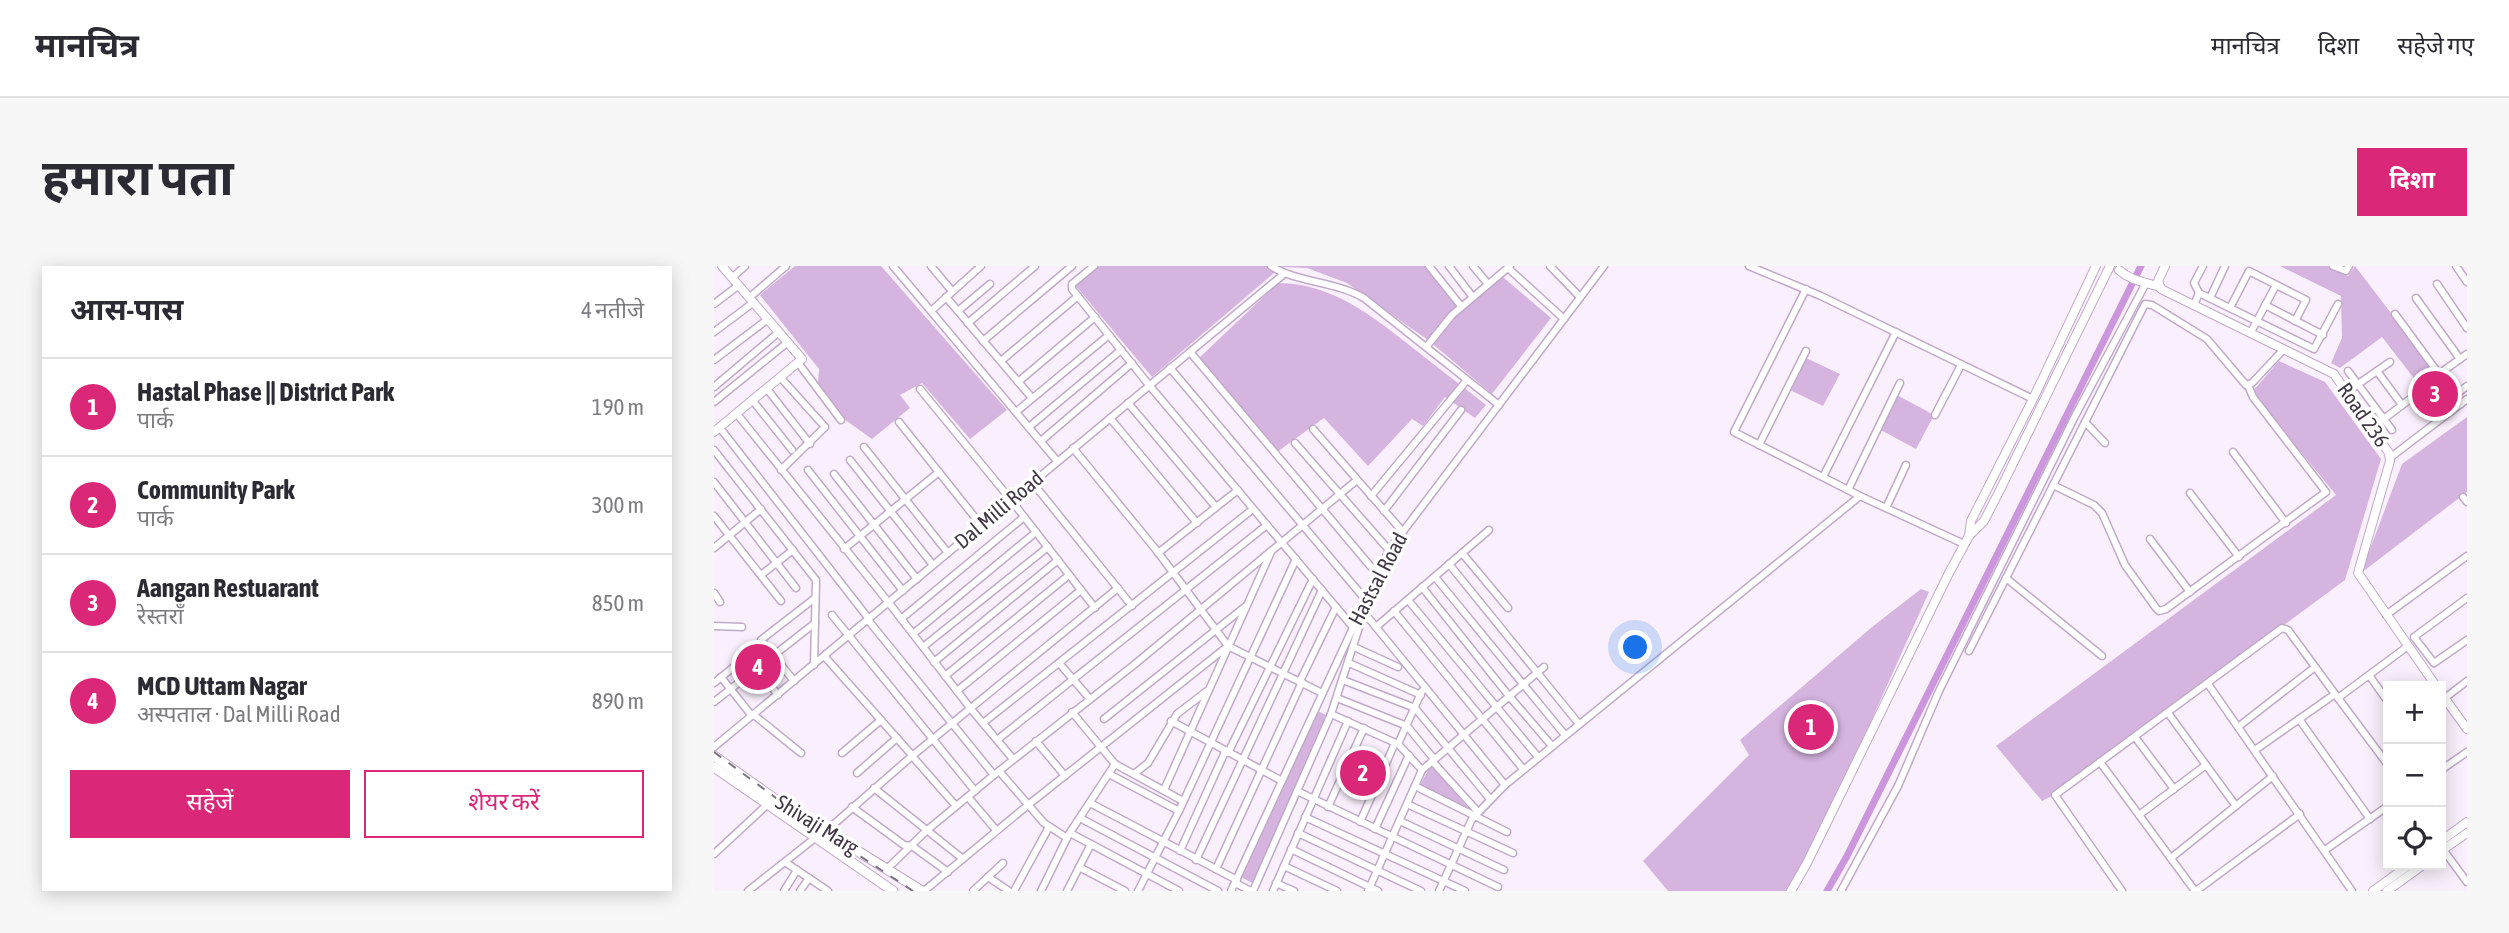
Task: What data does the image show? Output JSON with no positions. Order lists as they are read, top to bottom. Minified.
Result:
{"streets":{"main road":["Shivaji Marg"],"street":["Road 236","Dal Milli Road","Hastsal Road"]},"page":{"header":"मानचित्र","nav":["मानचित्र","दिशा","सहेजे गए"],"buttons":["दिशा",["सहेजें","शेयर करें"]],"title":"हमारा पता","heading":["आस-पास","4 नतीजे"],"list":[{"mark":"1","name":"Hastal Phase || District Park","note":"पार्क","value":"190 m"},{"mark":"2","name":"Community Park","note":"पार्क","value":"300 m"},{"mark":"3","name":"Aangan Restuarant","note":"रेस्तराँ","value":"850 m"},{"mark":"4","name":"MCD Uttam Nagar","note":"अस्पताल · Dal Milli Road","value":"890 m"}],"pins":["3","4","1","2"],"map_buttons":["+","−"]}}
